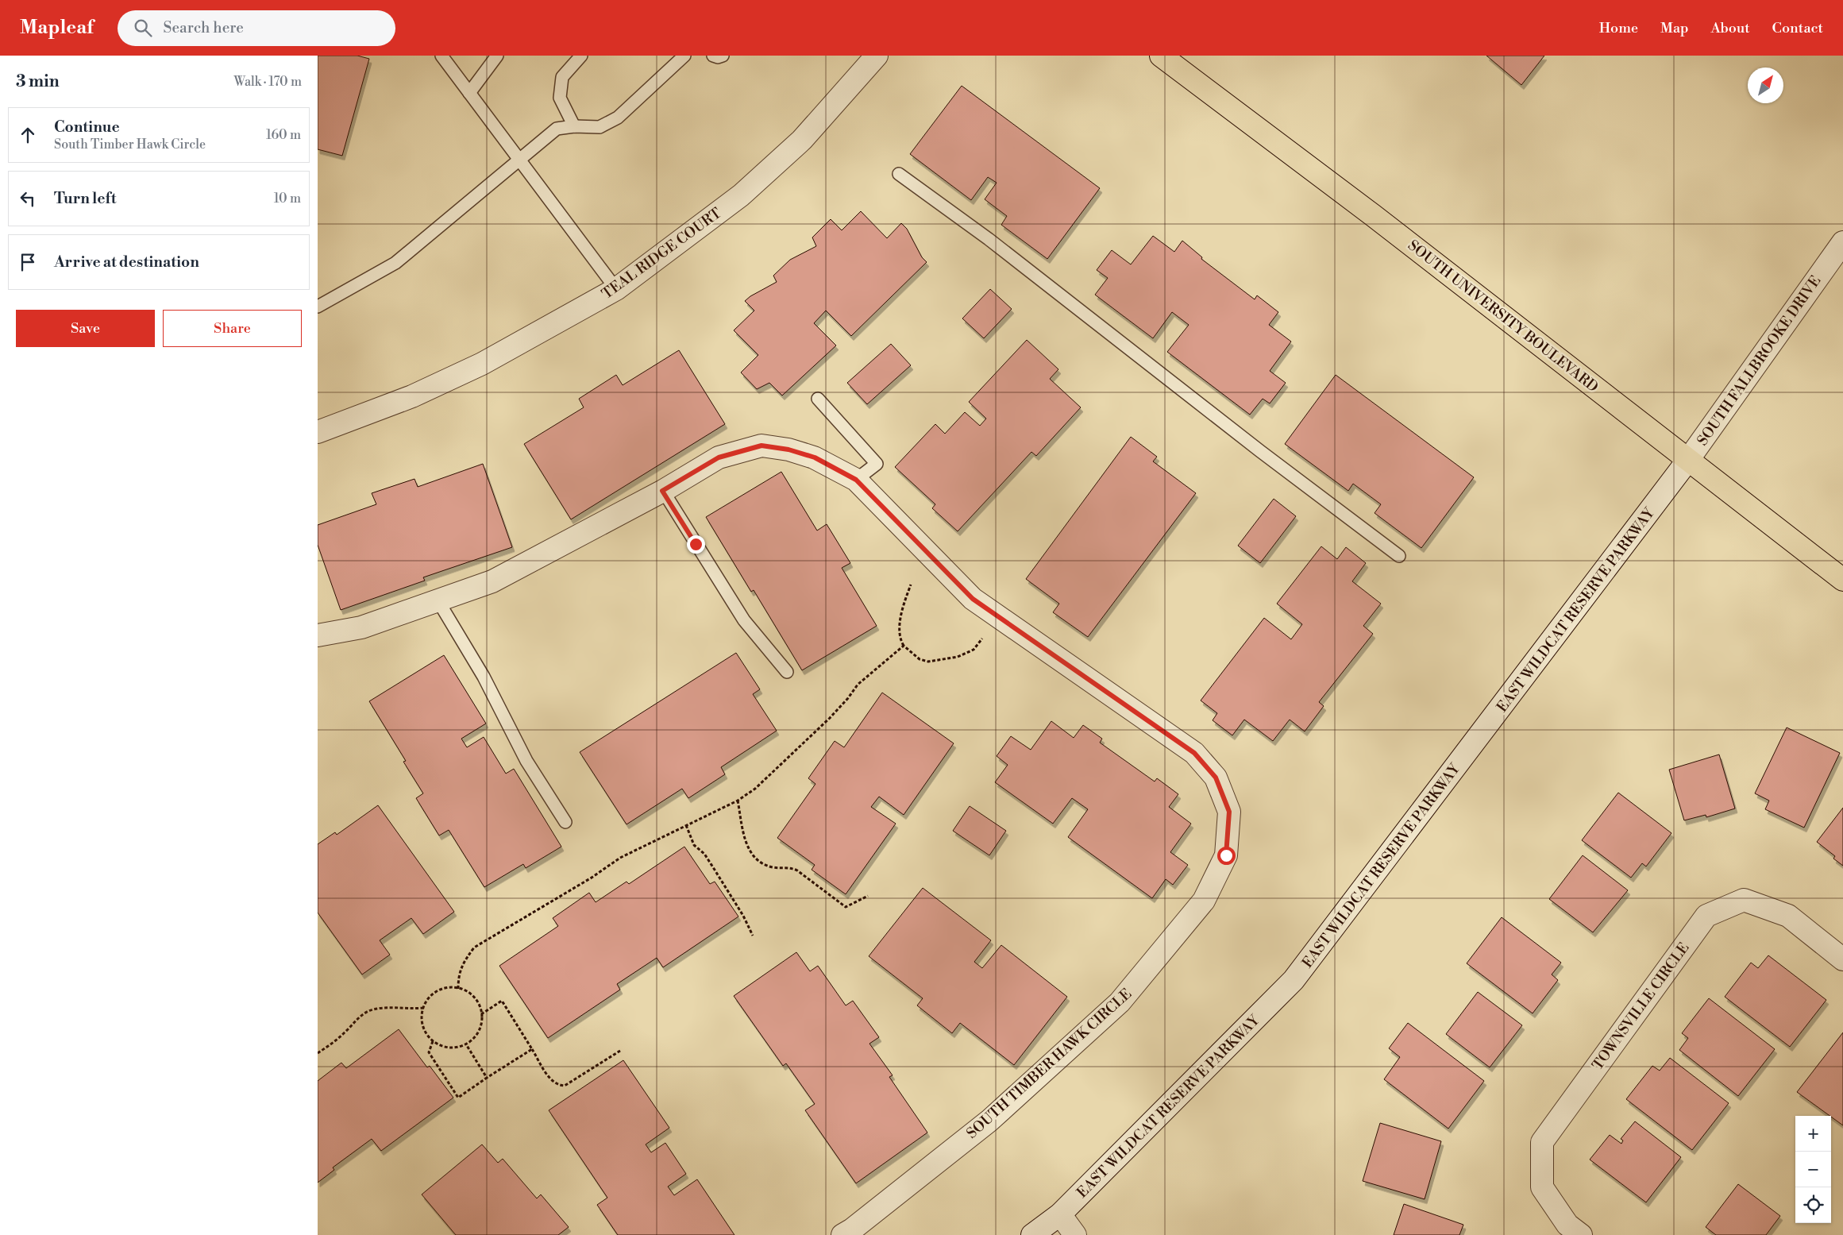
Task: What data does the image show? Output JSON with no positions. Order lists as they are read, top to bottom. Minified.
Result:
{"streets":{"main road":["SOUTH UNIVERSITY BOULEVARD"],"street":["TEAL RIDGE COURT","SOUTH FALLBROOKE DRIVE","EAST WILDCAT RESERVE PARKWAY","TOWNSVILLE CIRCLE","SOUTH TIMBER HAWK CIRCLE"]},"crossings":[["SOUTH UNIVERSITY BOULEVARD","SOUTH FALLBROOKE DRIVE"],["SOUTH UNIVERSITY BOULEVARD","EAST WILDCAT RESERVE PARKWAY"],["SOUTH FALLBROOKE DRIVE","EAST WILDCAT RESERVE PARKWAY"]],"north":"top right","page":{"header":"Mapleaf","search":"Search here","nav":["Home","Map","About","Contact"],"heading":["3 min","Walk · 170 m"],"list":[["Continue","South Timber Hawk Circle","160 m"],["Turn left","10 m"],"Arrive at destination"],"buttons":["Save","Share"],"map_buttons":["+","−"]}}
